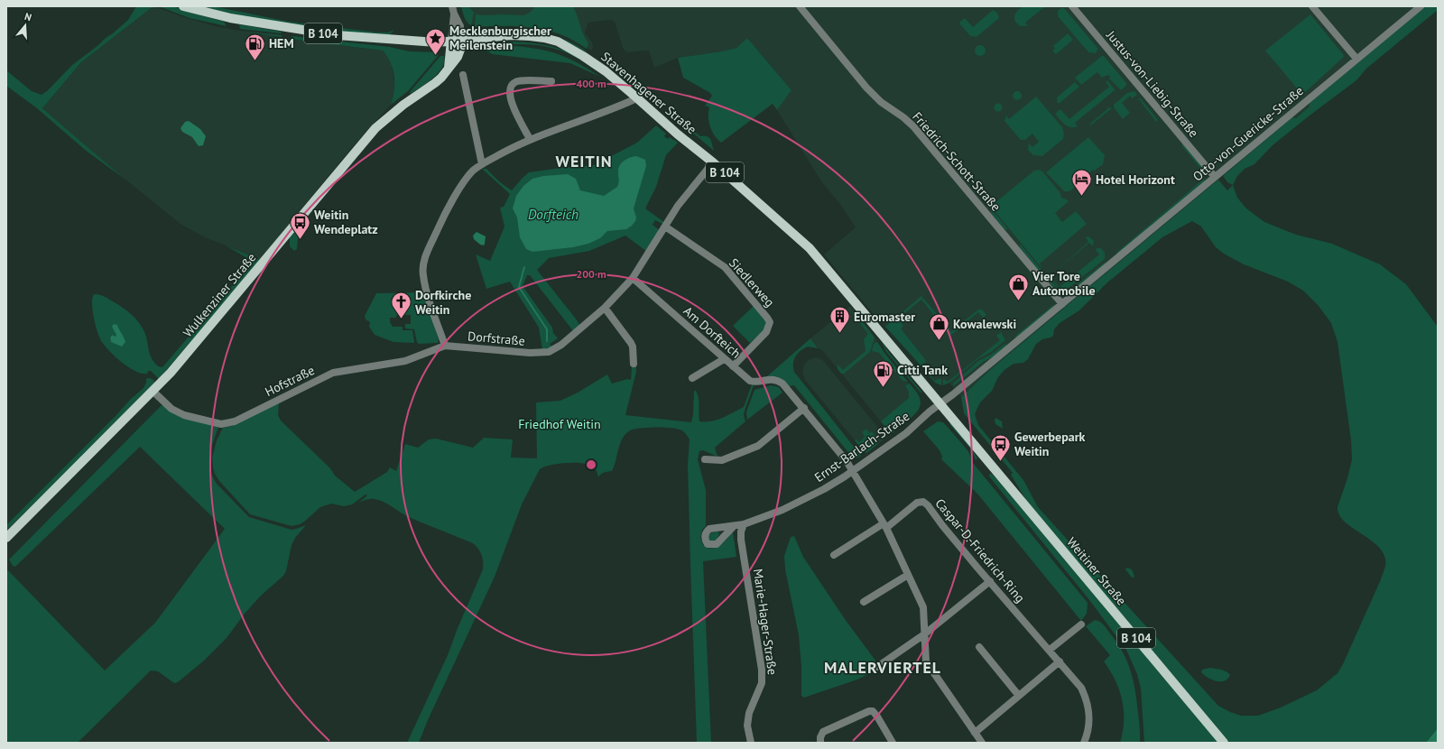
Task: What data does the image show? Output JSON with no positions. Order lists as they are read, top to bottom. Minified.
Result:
{"streets":{"main road":["B 104","Stavenhagener Straße","Wulkenziner Straße","Weitiner Straße"],"street":["Justus-von-Liebig-Straße","Otto-von-Guericke-Straße","Friedrich-Schott-Straße","Siedlerweg","Am Dorfteich","Dorfstraße","Hofstraße","Ernst-Barlach-Straße","Caspar-D.-Friedrich-Ring","Marie-Hager-Straße"]},"crossings":[["Justus-von-Liebig-Straße","Otto-von-Guericke-Straße"],["Stavenhagener Straße","Otto-von-Guericke-Straße"],["Stavenhagener Straße","Wulkenziner Straße"],["Stavenhagener Straße","Dorfstraße"],["Stavenhagener Straße","Ernst-Barlach-Straße"],["Stavenhagener Straße","Weitiner Straße"],["Otto-von-Guericke-Straße","Friedrich-Schott-Straße"],["Otto-von-Guericke-Straße","Ernst-Barlach-Straße"],["Siedlerweg","Am Dorfteich"],["Siedlerweg","Dorfstraße"],["Wulkenziner Straße","Hofstraße"],["Am Dorfteich","Dorfstraße"],["Dorfstraße","Hofstraße"],["Ernst-Barlach-Straße","Marie-Hager-Straße"]],"districts":["WEITIN","MALERVIERTEL"],"water":["Dorfteich"],"parks":["Friedhof Weitin"],"places":{"place":["Mecklenburgischer Meilenstein"],"fuel station":["HEM","Citti Tank"],"hotel":["Hotel Horizont"],"bus stop":["Weitin Wendeplatz","Gewerbepark Weitin"],"shop":["Vier Tore Automobile","Kowalewski"],"church":["Dorfkirche Weitin"],"building":["Euromaster"]},"north":"top","rings":["400 m","200 m"]}
